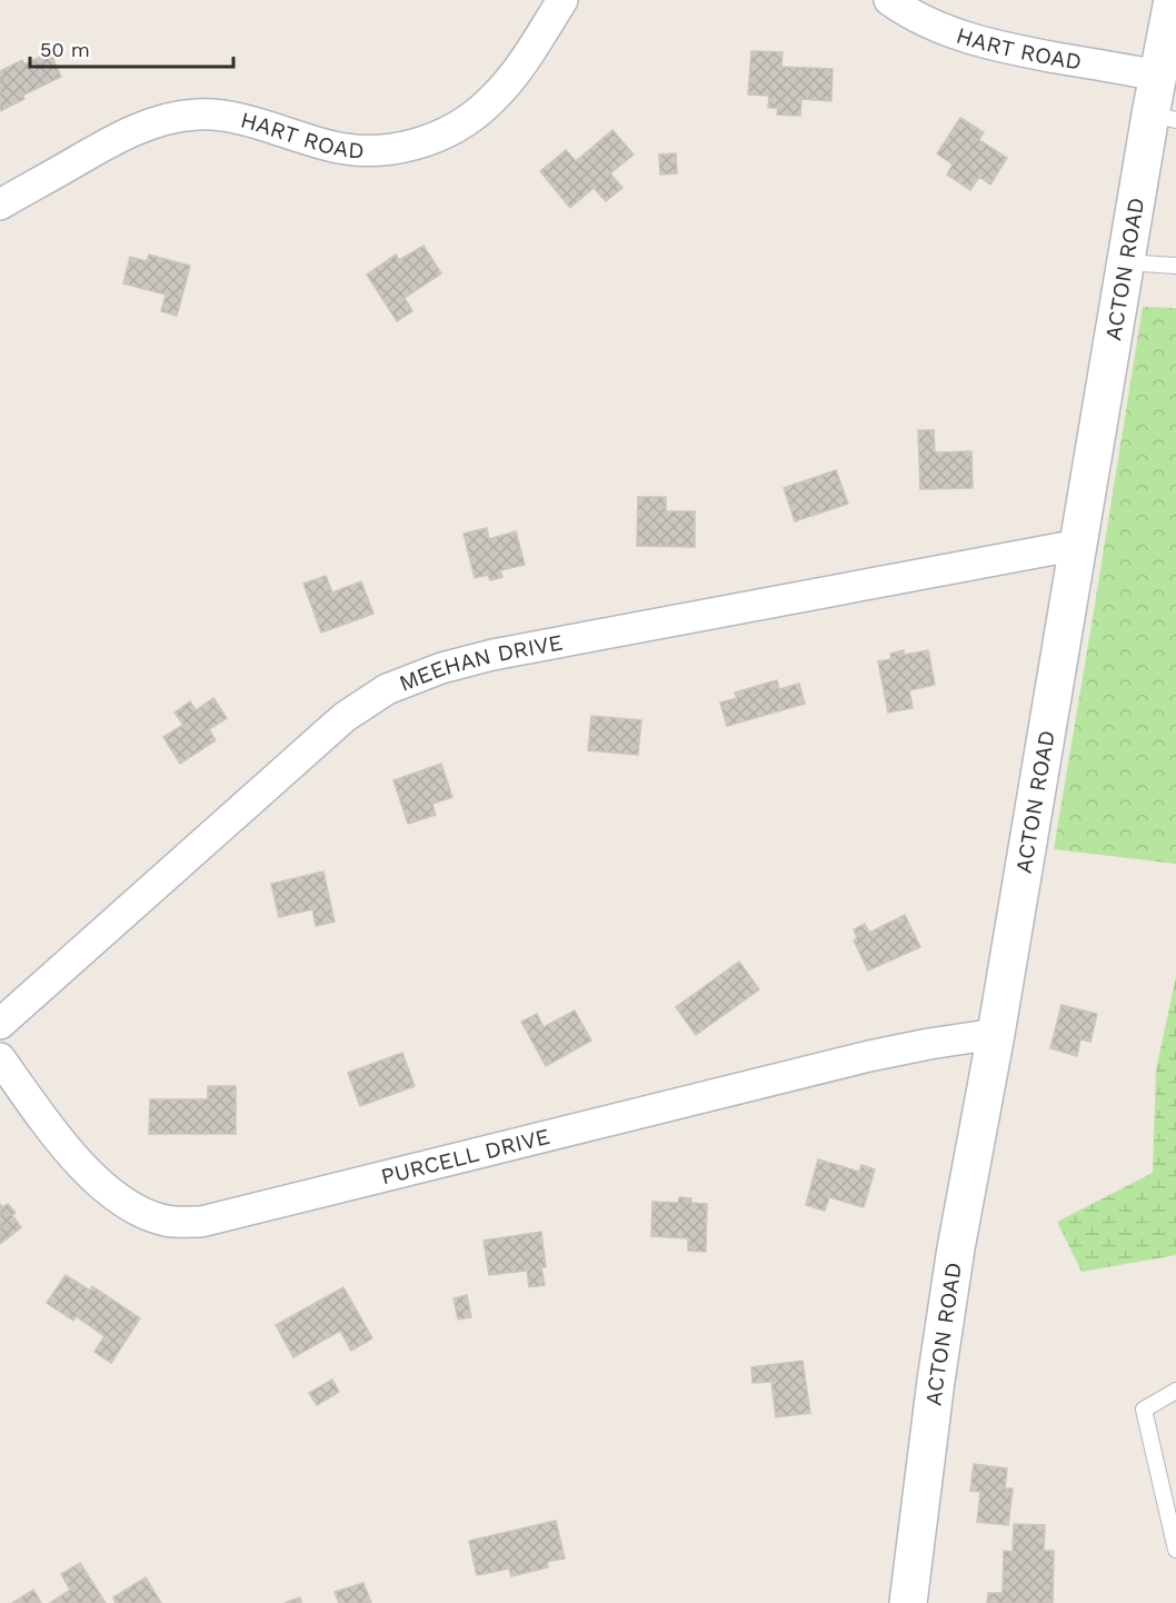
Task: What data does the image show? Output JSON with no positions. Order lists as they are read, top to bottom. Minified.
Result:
{"streets":{"main road":["ACTON ROAD"],"street":["HART ROAD","MEEHAN DRIVE","PURCELL DRIVE"]},"crossings":[["HART ROAD","ACTON ROAD"],["ACTON ROAD","MEEHAN DRIVE"],["ACTON ROAD","PURCELL DRIVE"]],"scale_bar":"50 m"}
